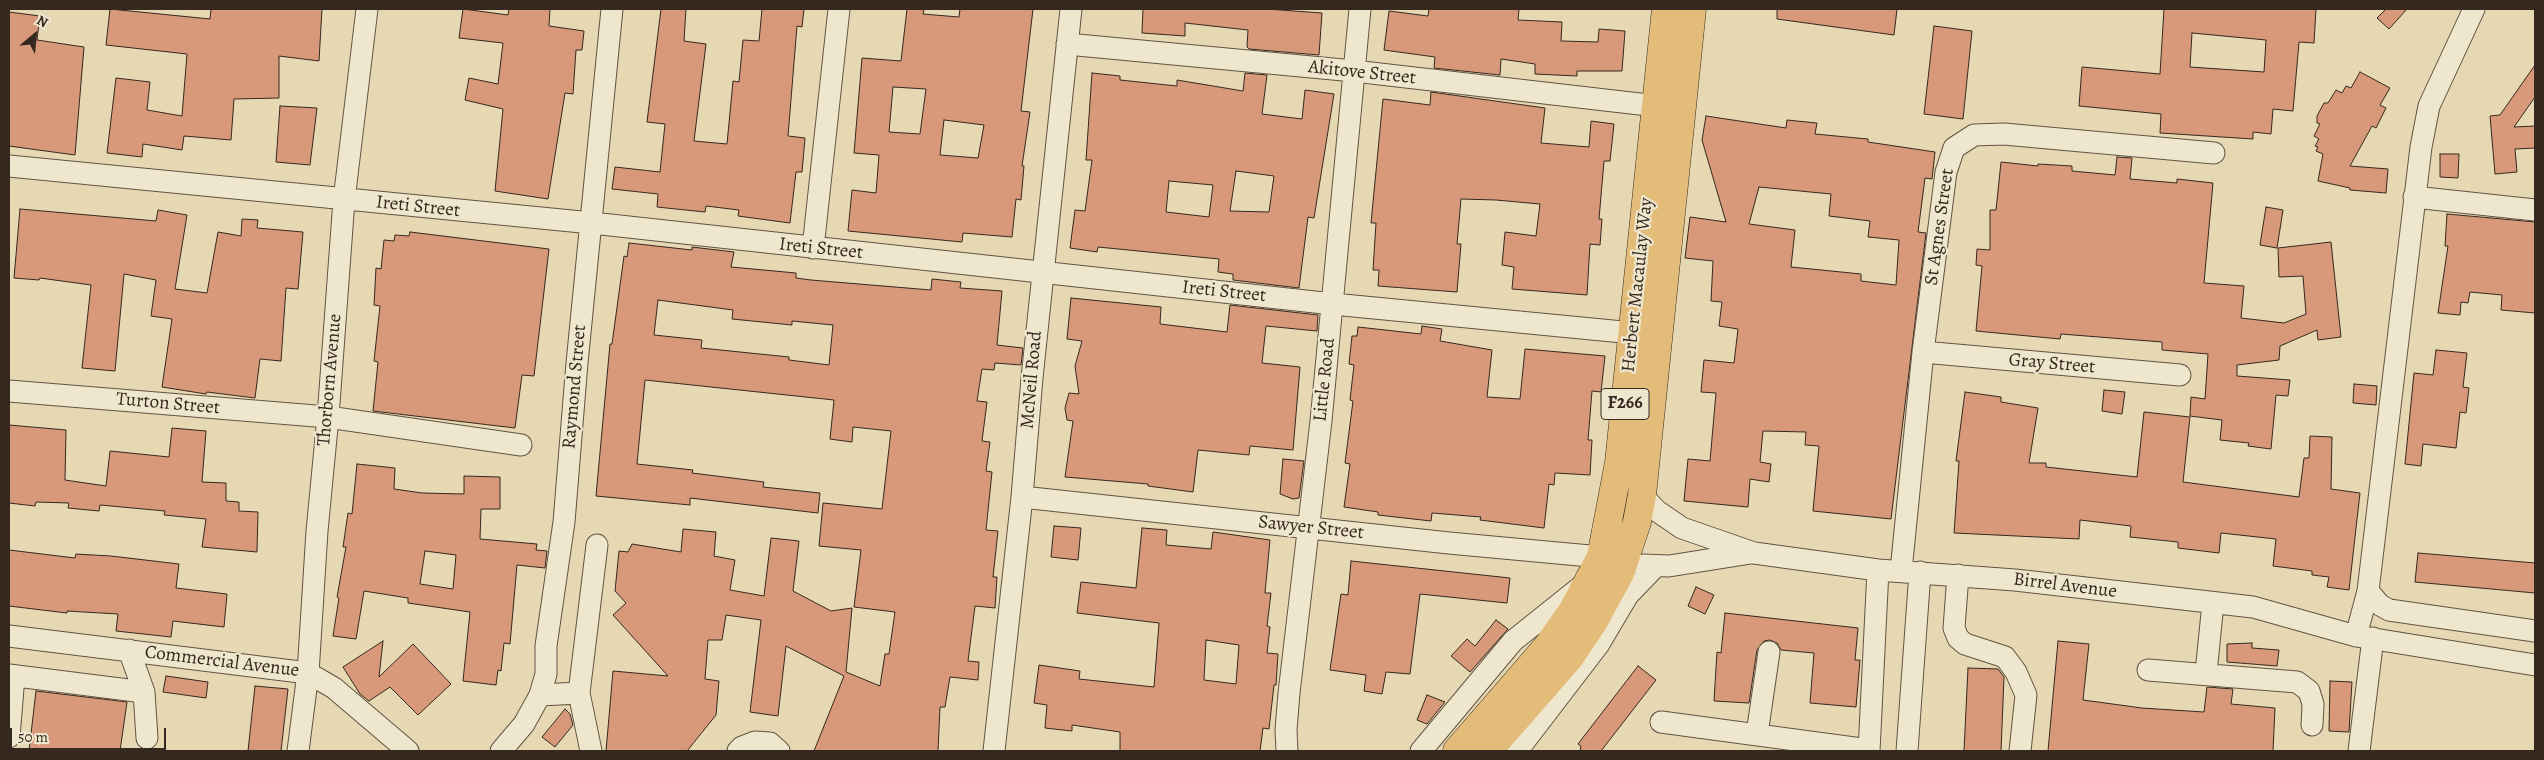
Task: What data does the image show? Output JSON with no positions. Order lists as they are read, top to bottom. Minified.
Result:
{"streets":{"highway":["Herbert Macaulay Way","F266"],"street":["Akitove Street","Ireti Street","St Agnes Street","Gray Street","Thorborn Avenue","McNeil Road","Little Road","Raymond Street","Turton Street","Sawyer Street","Birrel Avenue","Commercial Avenue"]},"crossings":[["Akitove Street","Herbert Macaulay Way"],["Akitove Street","McNeil Road"],["Akitove Street","Little Road"],["Ireti Street","Herbert Macaulay Way"],["Ireti Street","Thorborn Avenue"],["Ireti Street","McNeil Road"],["Ireti Street","Little Road"],["Ireti Street","Raymond Street"],["St Agnes Street","Gray Street"],["St Agnes Street","Birrel Avenue"],["Herbert Macaulay Way","Sawyer Street"],["Thorborn Avenue","Turton Street"],["Thorborn Avenue","Commercial Avenue"],["McNeil Road","Sawyer Street"],["Little Road","Sawyer Street"],["Sawyer Street","Birrel Avenue"]],"scale_bar":"50 m","north":"top right"}
